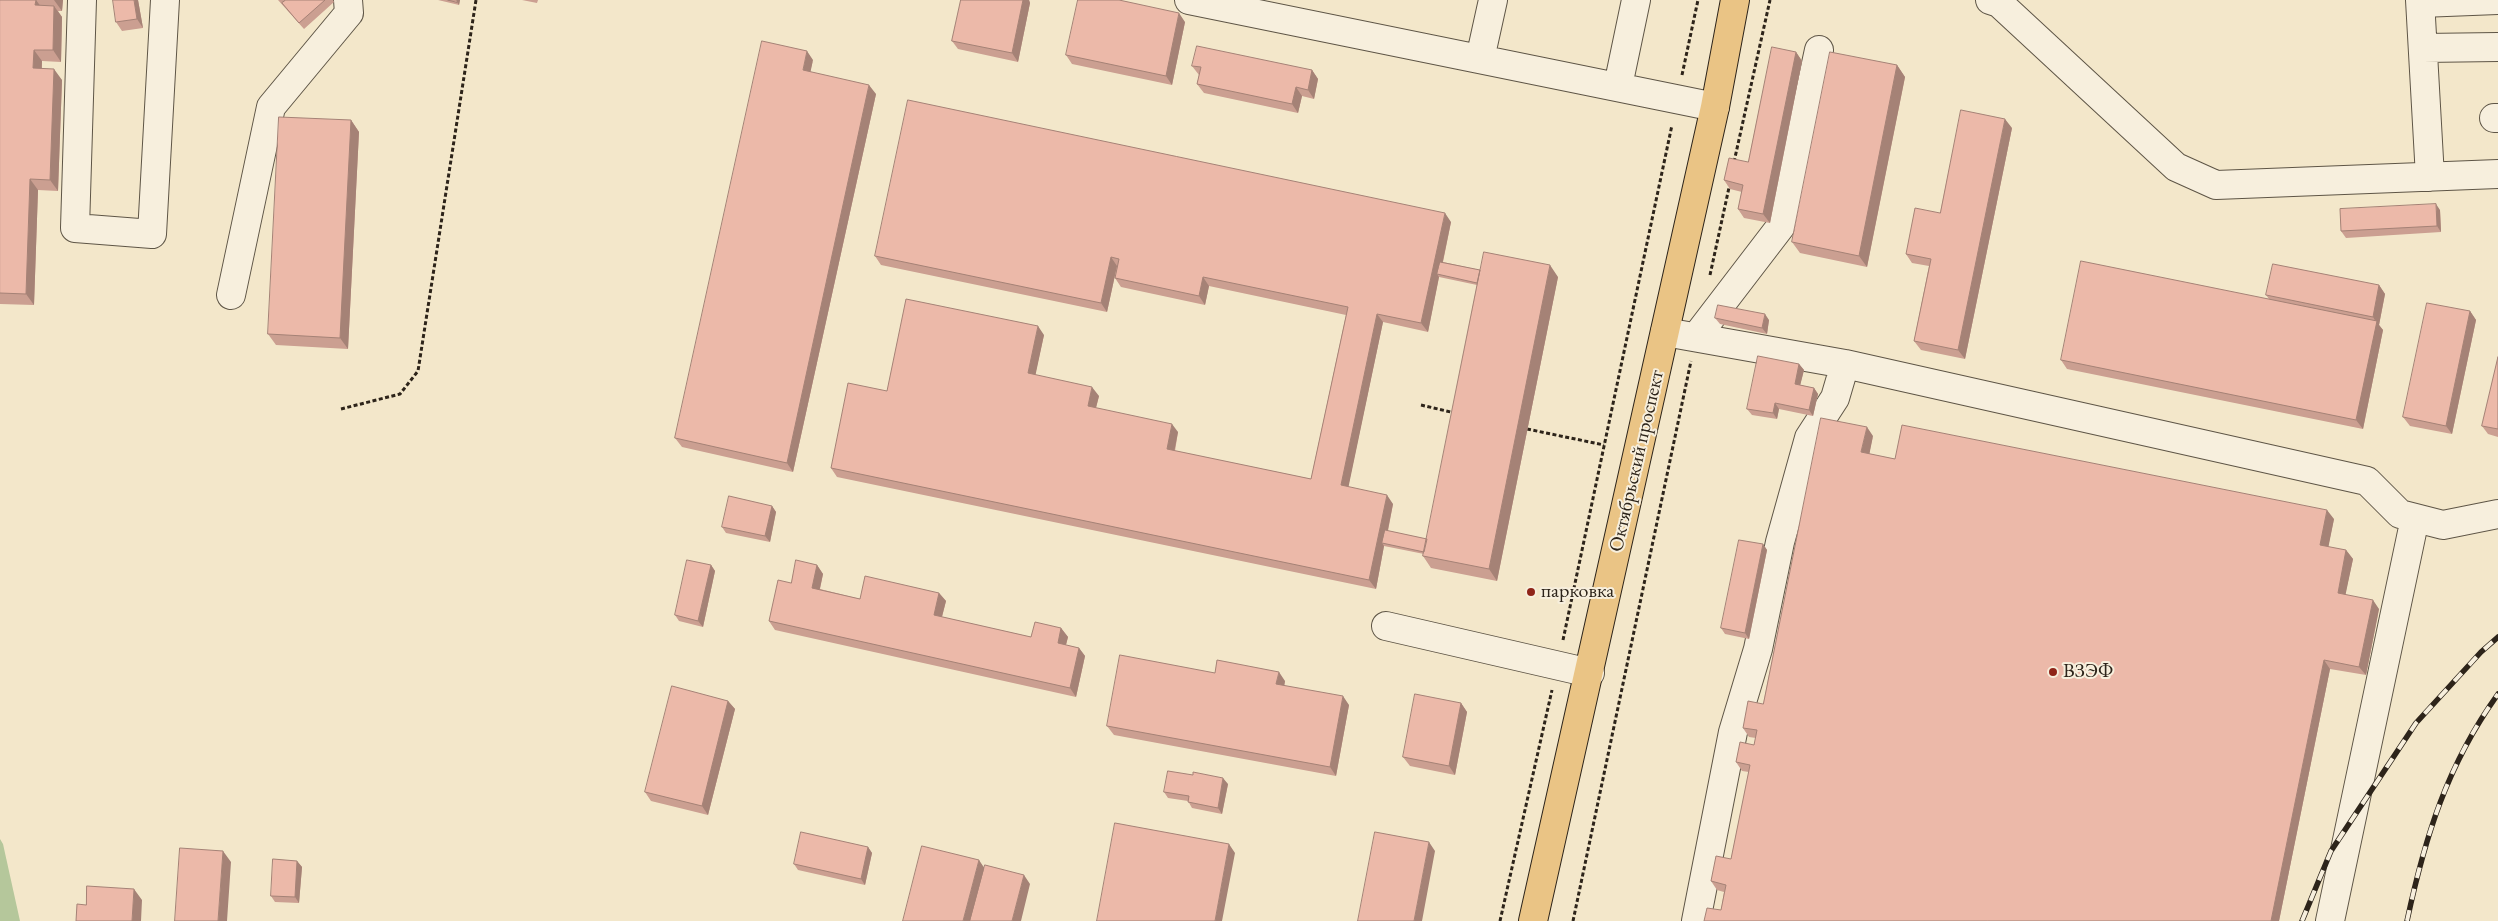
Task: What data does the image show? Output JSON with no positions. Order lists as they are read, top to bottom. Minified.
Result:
{"streets":{"main road":["Октябрьский проспект"]},"places":["парковка","ВЗЭФ"]}
